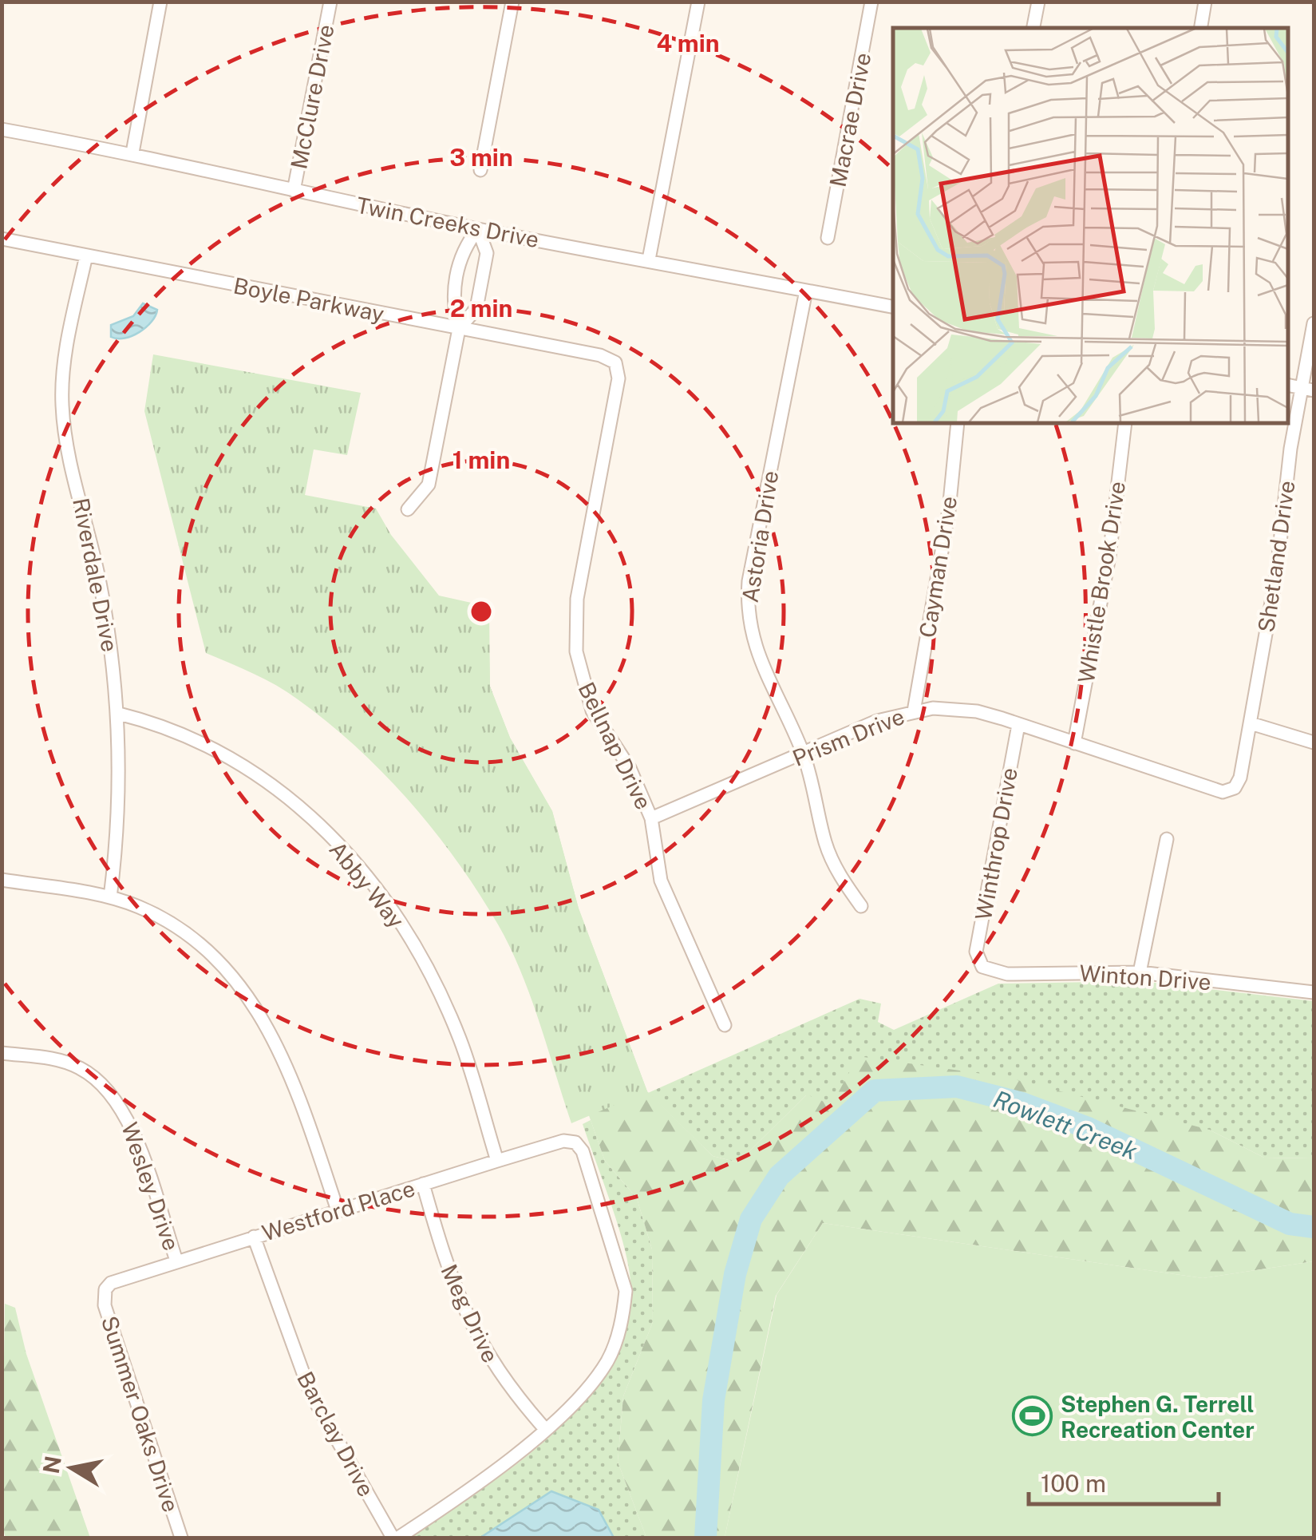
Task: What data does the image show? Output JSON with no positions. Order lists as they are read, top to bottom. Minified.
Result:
{"streets":{"street":["McClure Drive","Macrae Drive","Twin Creeks Drive","Boyle Parkway","Astoria Drive","Shetland Drive","Cayman Drive","Riverdale Drive","Whistle Brook Drive","Prism Drive","Bellnap Drive","Winthrop Drive","Abby Way","Winton Drive","Wesley Drive","Westford Place","Meg Drive","Summer Oaks Drive","Barclay Drive"]},"crossings":[["McClure Drive","Twin Creeks Drive"],["Twin Creeks Drive","Astoria Drive"],["Boyle Parkway","Riverdale Drive"],["Boyle Parkway","Bellnap Drive"],["Astoria Drive","Prism Drive"],["Shetland Drive","Prism Drive"],["Cayman Drive","Prism Drive"],["Riverdale Drive","Abby Way"],["Whistle Brook Drive","Prism Drive"],["Prism Drive","Bellnap Drive"],["Prism Drive","Winthrop Drive"],["Winthrop Drive","Winton Drive"],["Abby Way","Westford Place"],["Wesley Drive","Westford Place"],["Westford Place","Meg Drive"],["Westford Place","Summer Oaks Drive"],["Westford Place","Barclay Drive"]],"water":["Rowlett Creek"],"places":{"sports":["Stephen G. Terrell Recreation Center"]},"scale_bar":"100 m","north":"left","rings":["4 min","3 min","2 min","1 min"]}
